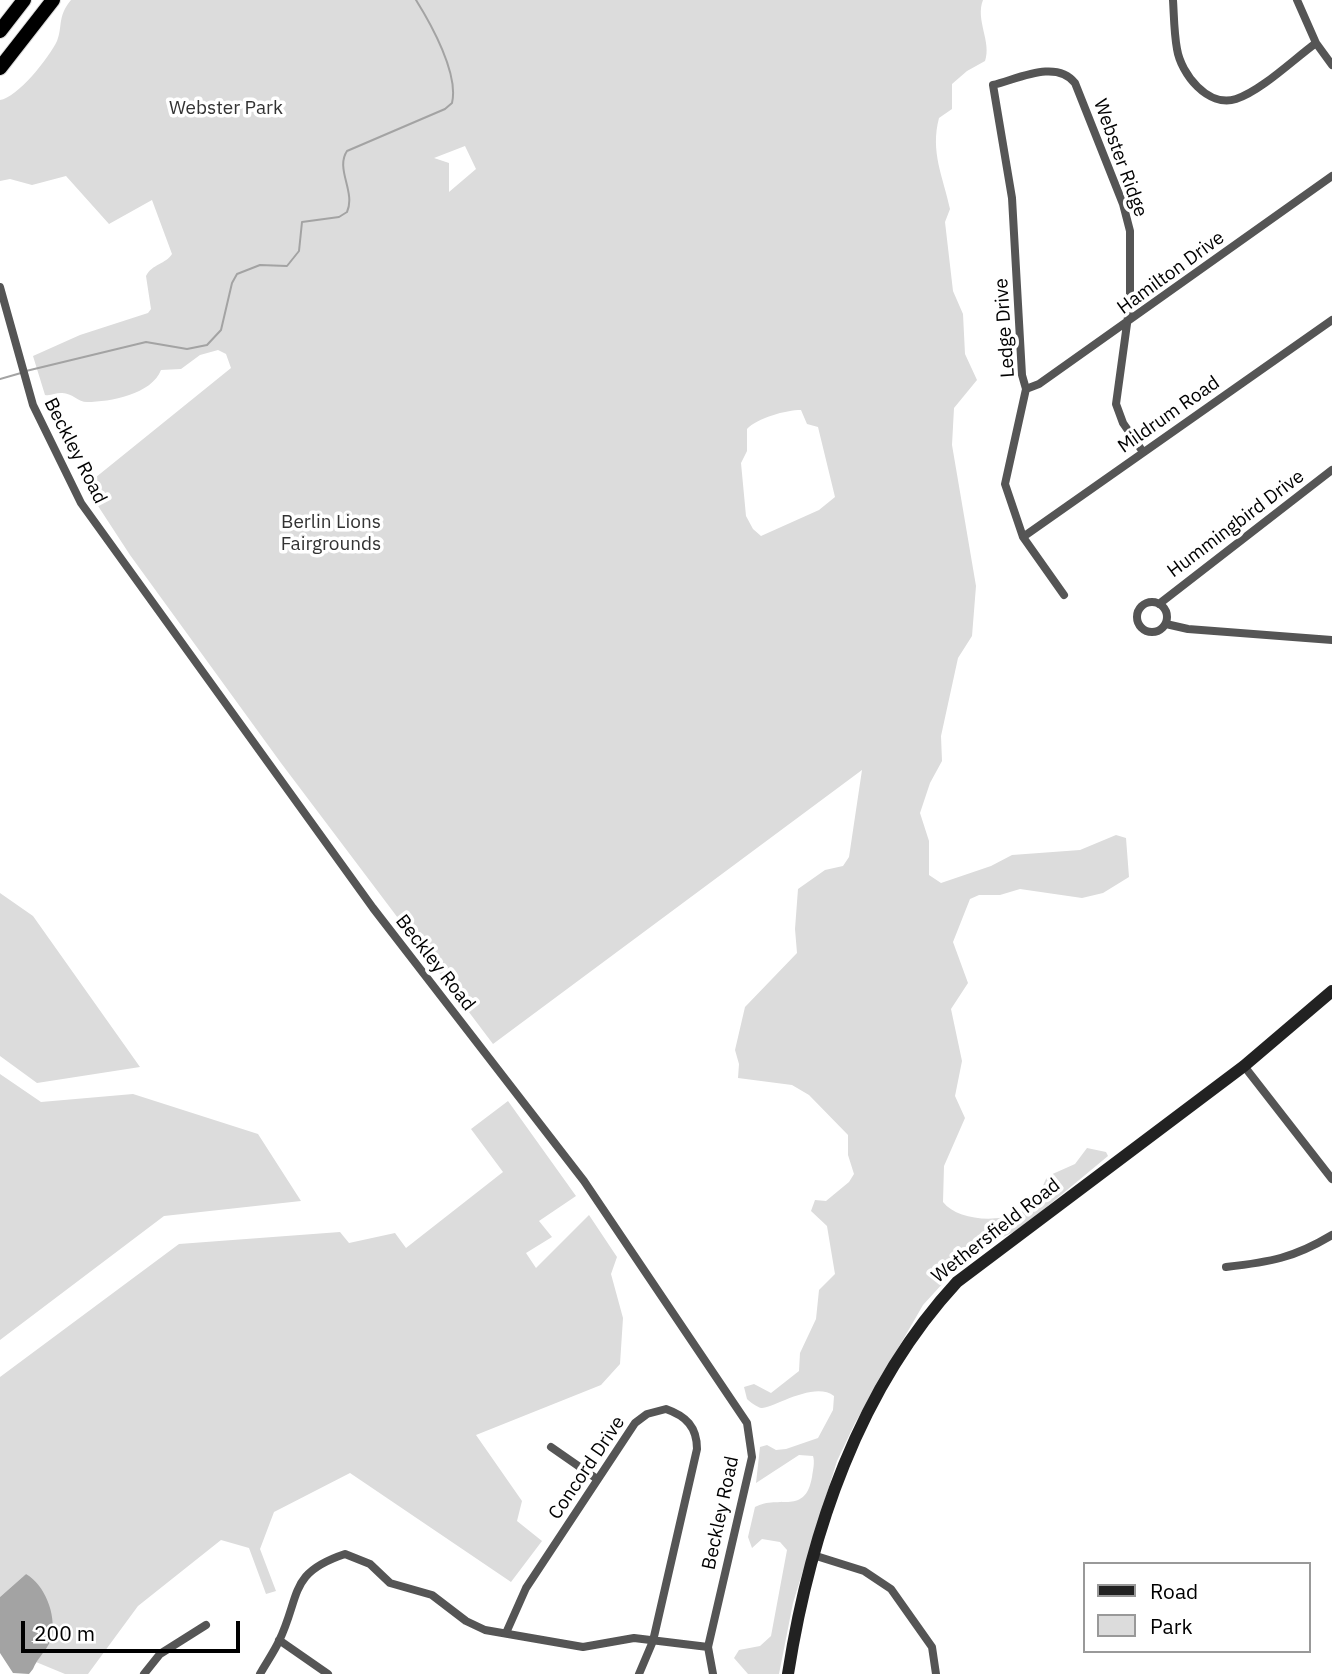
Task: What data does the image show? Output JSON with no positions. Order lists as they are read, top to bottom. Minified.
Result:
{"streets":{"street":["Webster Ridge","Hamilton Drive","Ledge Drive","Mildrum Road","Beckley Road","Hummingbird Drive","Wethersfield Road","Concord Drive"]},"crossings":[["Webster Ridge","Hamilton Drive"],["Webster Ridge","Ledge Drive"],["Webster Ridge","Mildrum Road"],["Hamilton Drive","Ledge Drive"],["Ledge Drive","Mildrum Road"]],"parks":["Webster Park","Berlin Lions Fairgrounds"],"legend":["Road","Park"],"scale_bar":"200 m"}
